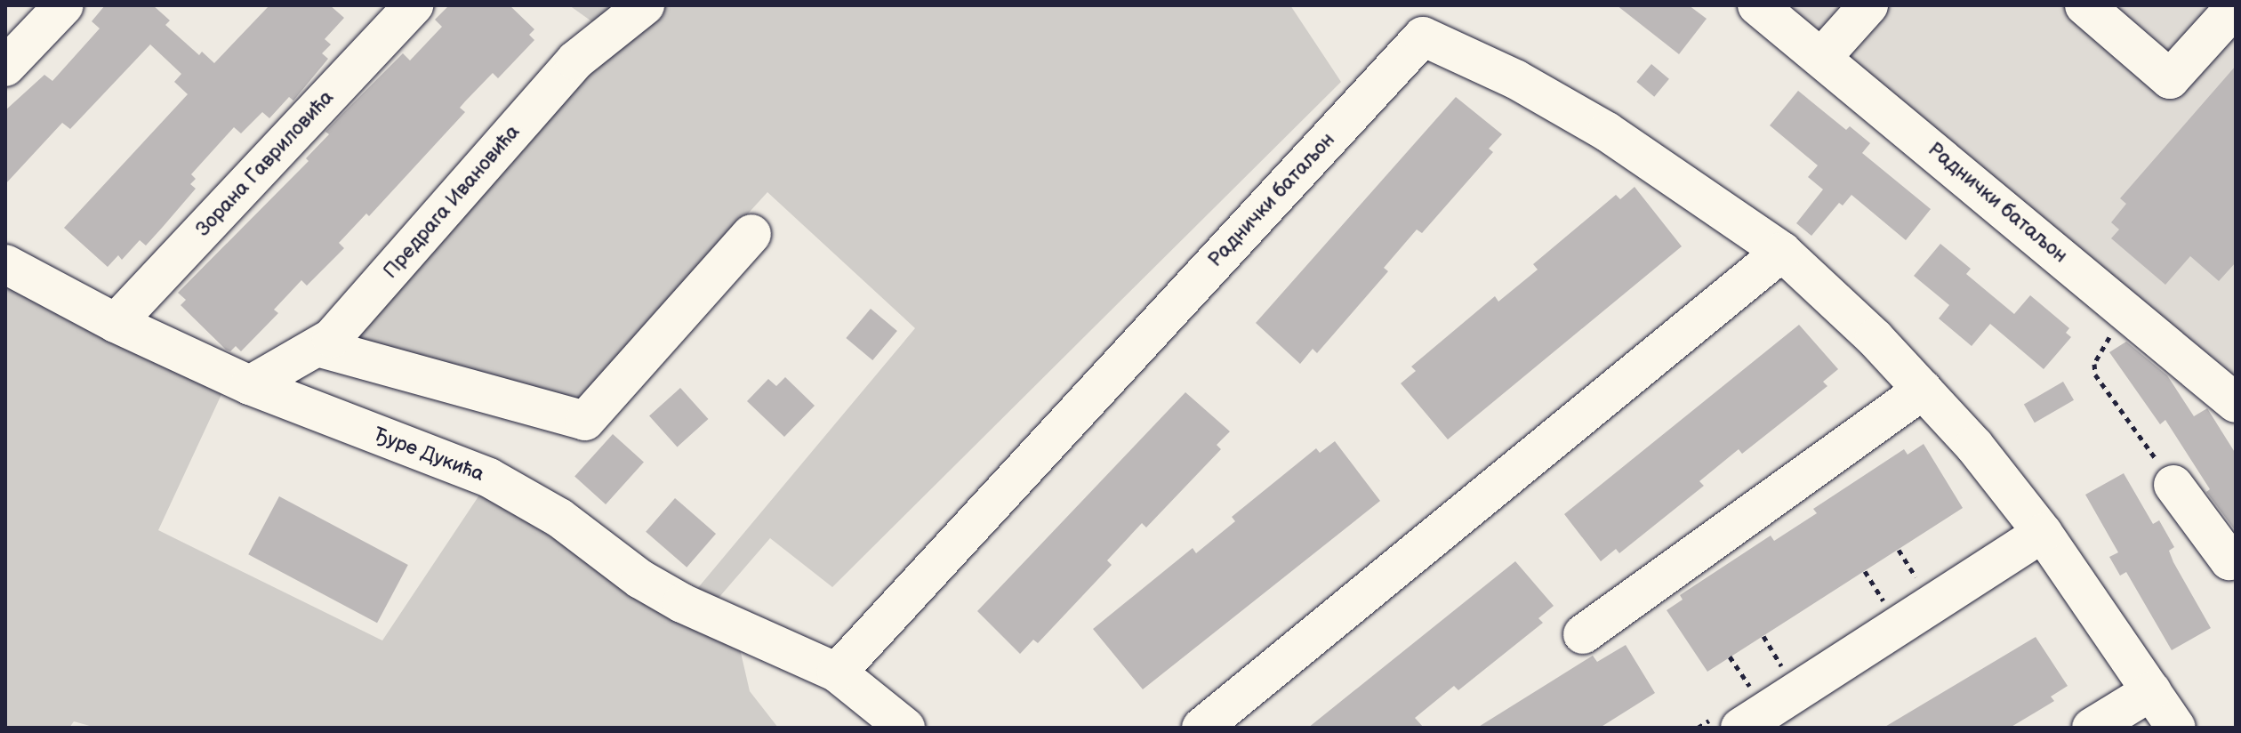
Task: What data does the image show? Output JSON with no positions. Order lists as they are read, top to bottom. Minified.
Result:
{"streets":{"street":["Зорана Гавриловића","Раднички батаљон","Предрага Ивановића","Ђуре Дукића"]},"crossings":[["Зорана Гавриловића","Ђуре Дукића"],["Раднички батаљон","Ђуре Дукића"],["Предрага Ивановића","Ђуре Дукића"]]}
